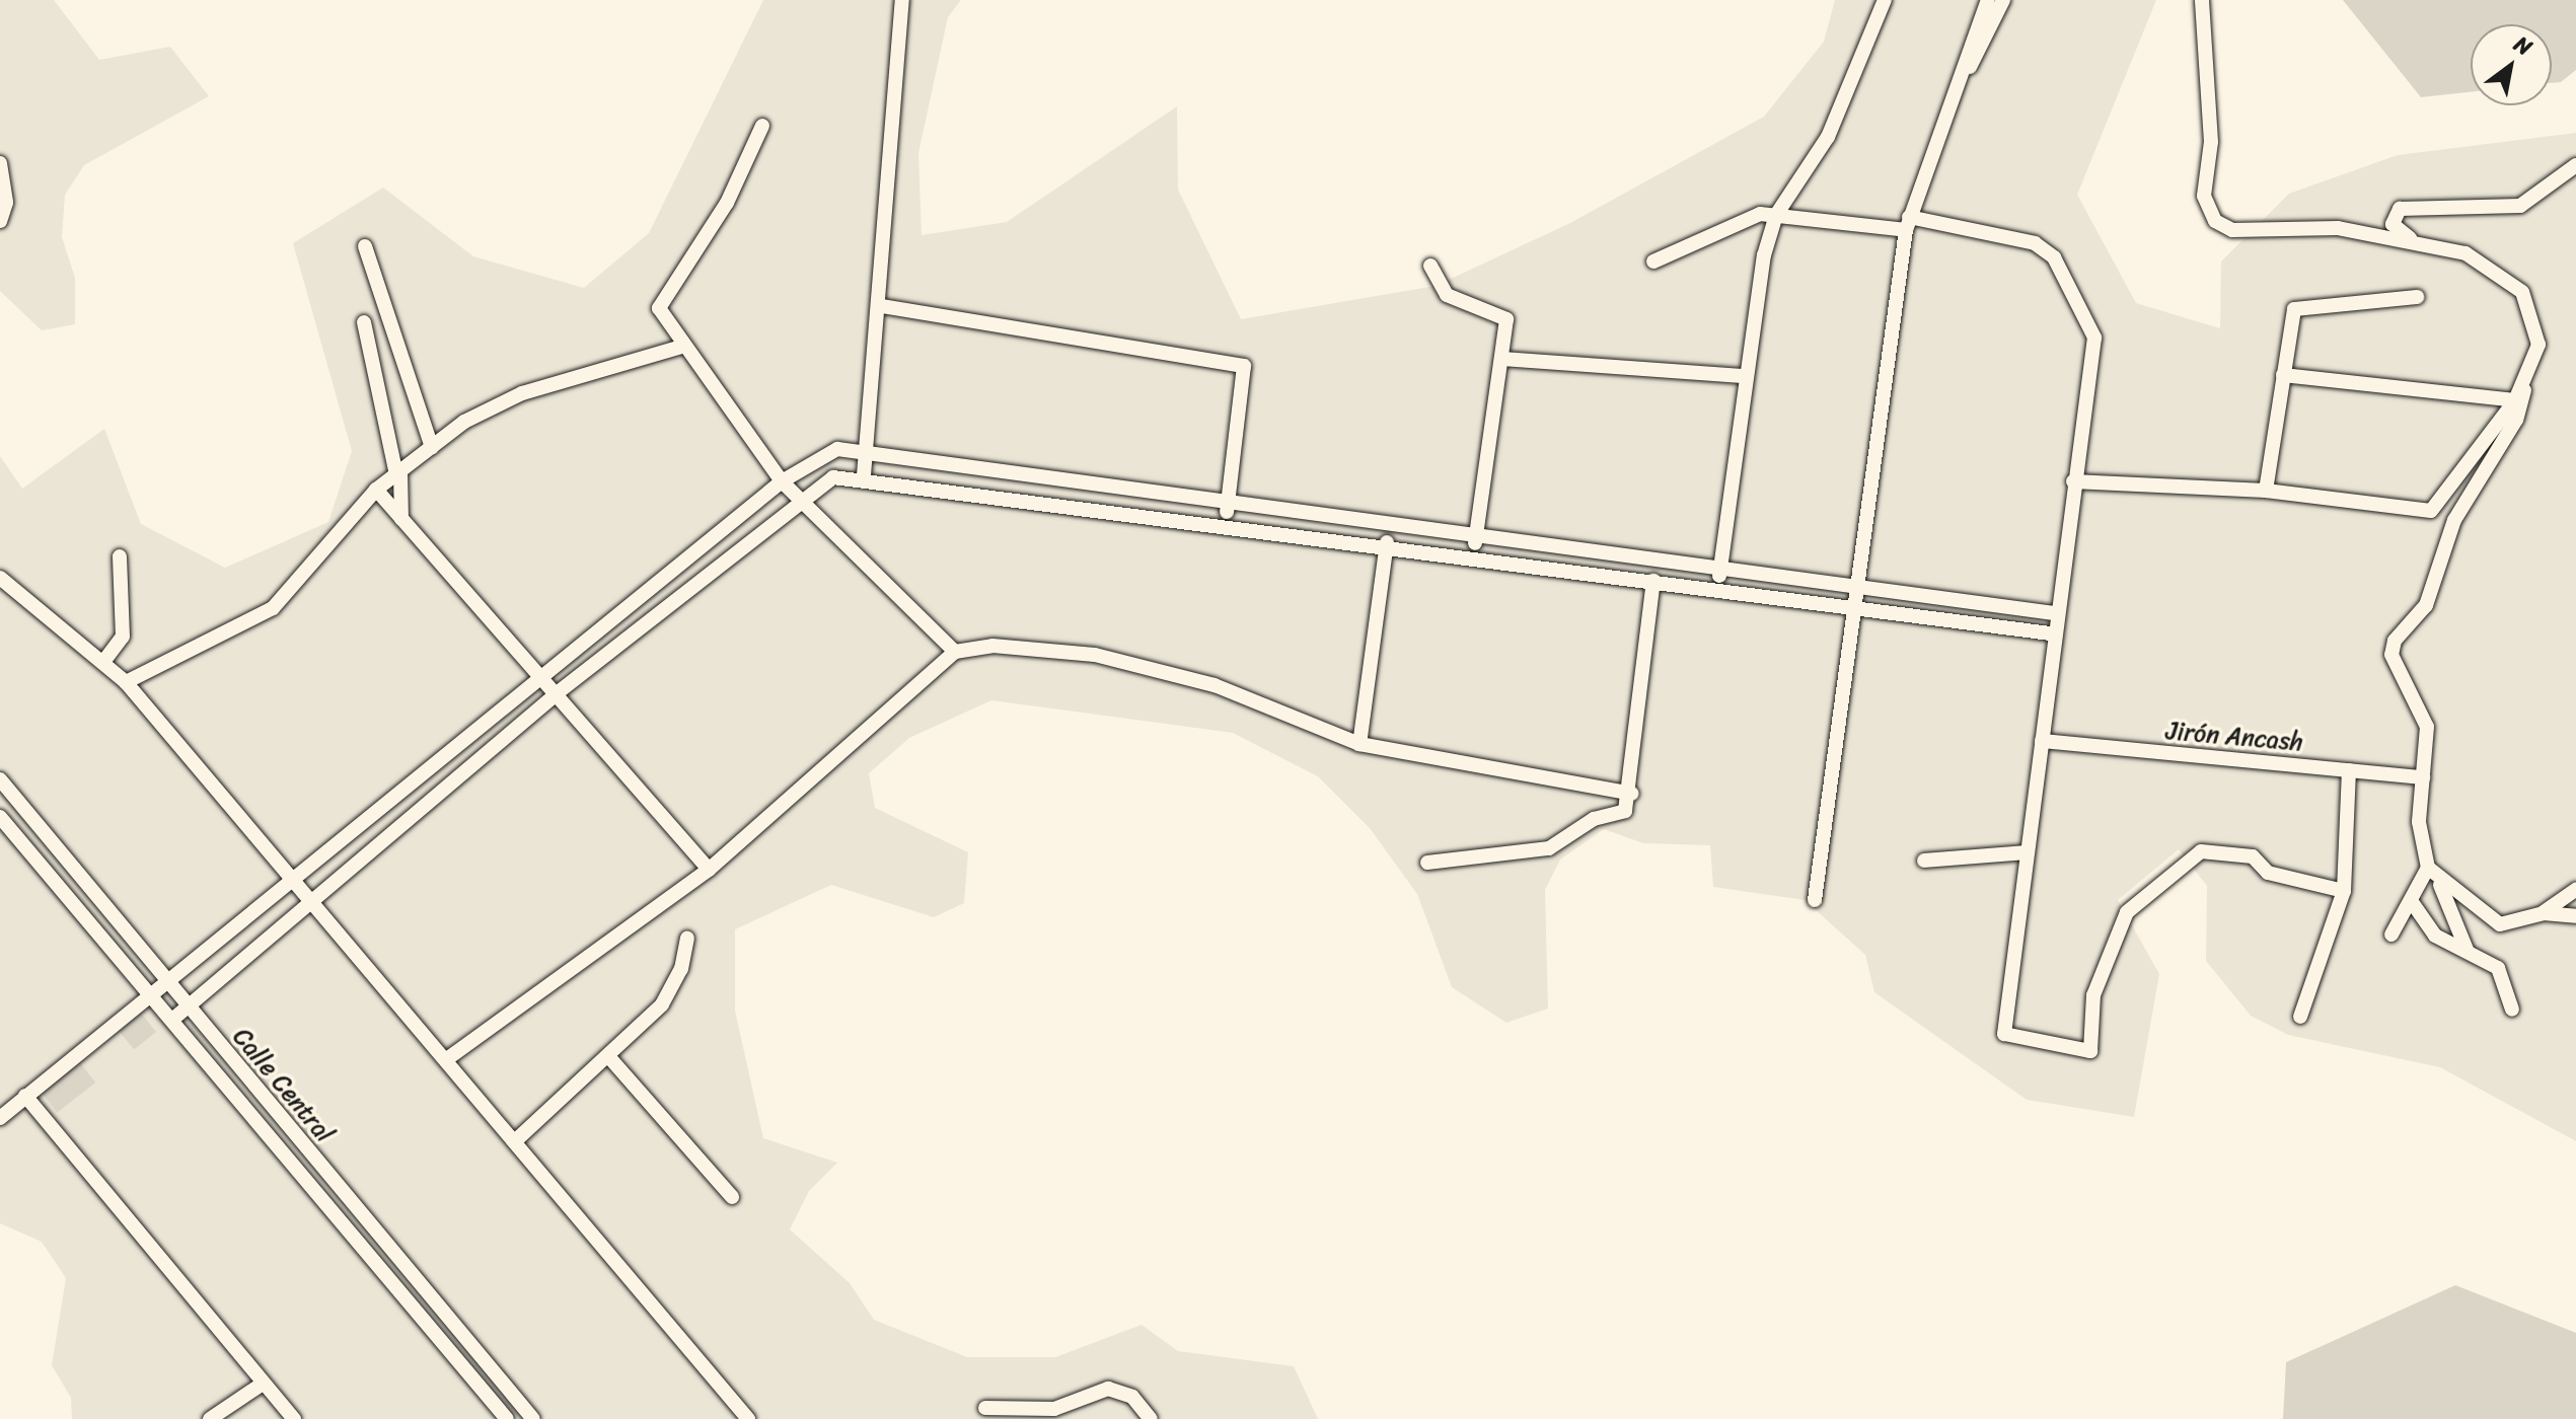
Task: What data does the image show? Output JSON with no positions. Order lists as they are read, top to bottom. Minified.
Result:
{"streets":{"street":["Jirón Ancash","Calle Central"]},"north":"top right"}
